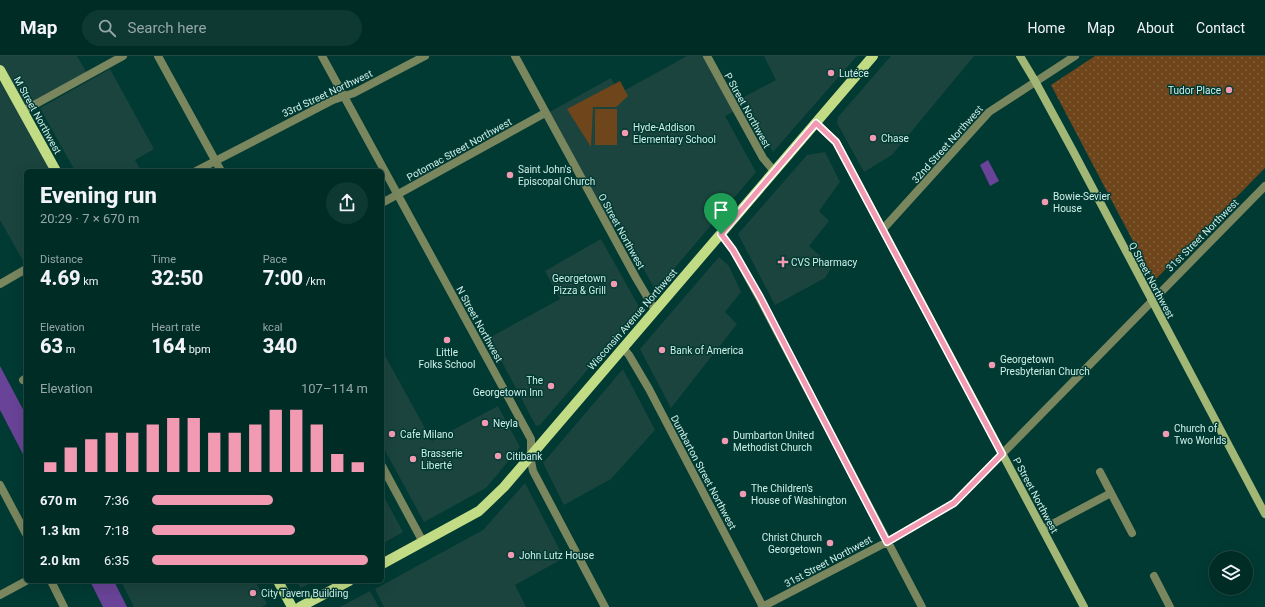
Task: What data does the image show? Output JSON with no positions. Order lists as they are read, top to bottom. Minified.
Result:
{"streets":{"main road":["P Street Northwest","M Street Northwest","Q Street Northwest","Wisconsin Avenue Northwest"],"street":["33rd Street Northwest","32nd Street Northwest","Potomac Street Northwest","O Street Northwest","31st Street Northwest","N Street Northwest","Dumbarton Street Northwest"]},"crossings":[["33rd Street Northwest","N Street Northwest"],["P Street Northwest","32nd Street Northwest"],["P Street Northwest","31st Street Northwest"],["P Street Northwest","Wisconsin Avenue Northwest"],["32nd Street Northwest","Q Street Northwest"],["Potomac Street Northwest","O Street Northwest"],["Potomac Street Northwest","N Street Northwest"],["O Street Northwest","Wisconsin Avenue Northwest"],["31st Street Northwest","Q Street Northwest"],["31st Street Northwest","Dumbarton Street Northwest"],["Wisconsin Avenue Northwest","N Street Northwest"],["Wisconsin Avenue Northwest","Dumbarton Street Northwest"]],"places":{"other":["Lutéce","Tudor Place","Hyde-Addison Elementary School","Chase","Saint John's Episcopal Church","Bowie-Sevier House","Georgetown Pizza & Grill","Little Folks School","Bank of America","Georgetown Presbyterian Church","The Georgetown Inn","Neyla","Cafe Milano","Church of Two Worlds","Dumbarton United Methodist Church","Citibank","Brasserie Liberté","The Children's House of Washington","Christ Church Georgetown","John Lutz House","City Tavern Building"],"health":["CVS Pharmacy"]},"page":{"header":"Map","search":"Search here","nav":["Home","Map","About","Contact"],"heading":["Evening run","20:29 · 7 × 670 m"],"stats":[["Distance","4.69 km"],["Time","32:50"],["Pace","7:00 /km"],["Elevation","63 m"],["Heart rate","164 bpm"],["kcal","340"]],"chart":["Elevation","107–114 m"],"list":[{"name":"670 m","note":"7:36"},{"name":"1.3 km","note":"7:18"},{"name":"2.0 km","note":"6:35"}]}}
